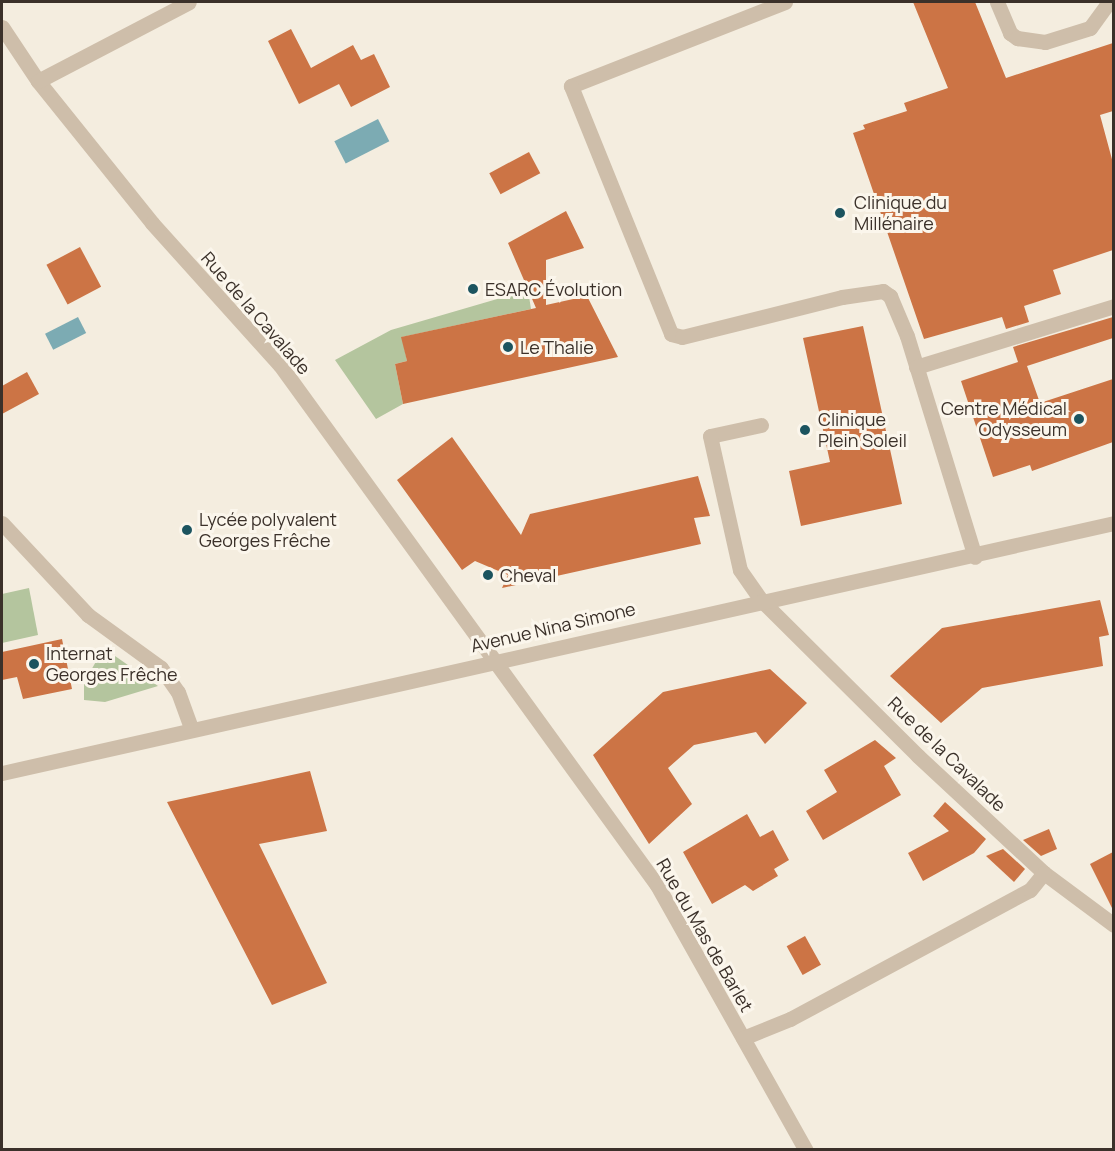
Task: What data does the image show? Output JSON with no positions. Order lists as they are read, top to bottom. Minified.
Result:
{"streets":{"street":["Rue de la Cavalade","Avenue Nina Simone","Rue du Mas de Barlet"]},"crossings":[["Rue de la Cavalade","Avenue Nina Simone"],["Rue de la Cavalade","Rue du Mas de Barlet"],["Avenue Nina Simone","Rue du Mas de Barlet"]],"places":["Clinique du Millénaire","ESARC Évolution","Le Thalie","Centre Médical Odysseum","Clinique Plein Soleil","Lycée polyvalent Georges Frêche","Cheval","Internat Georges Frêche"]}
